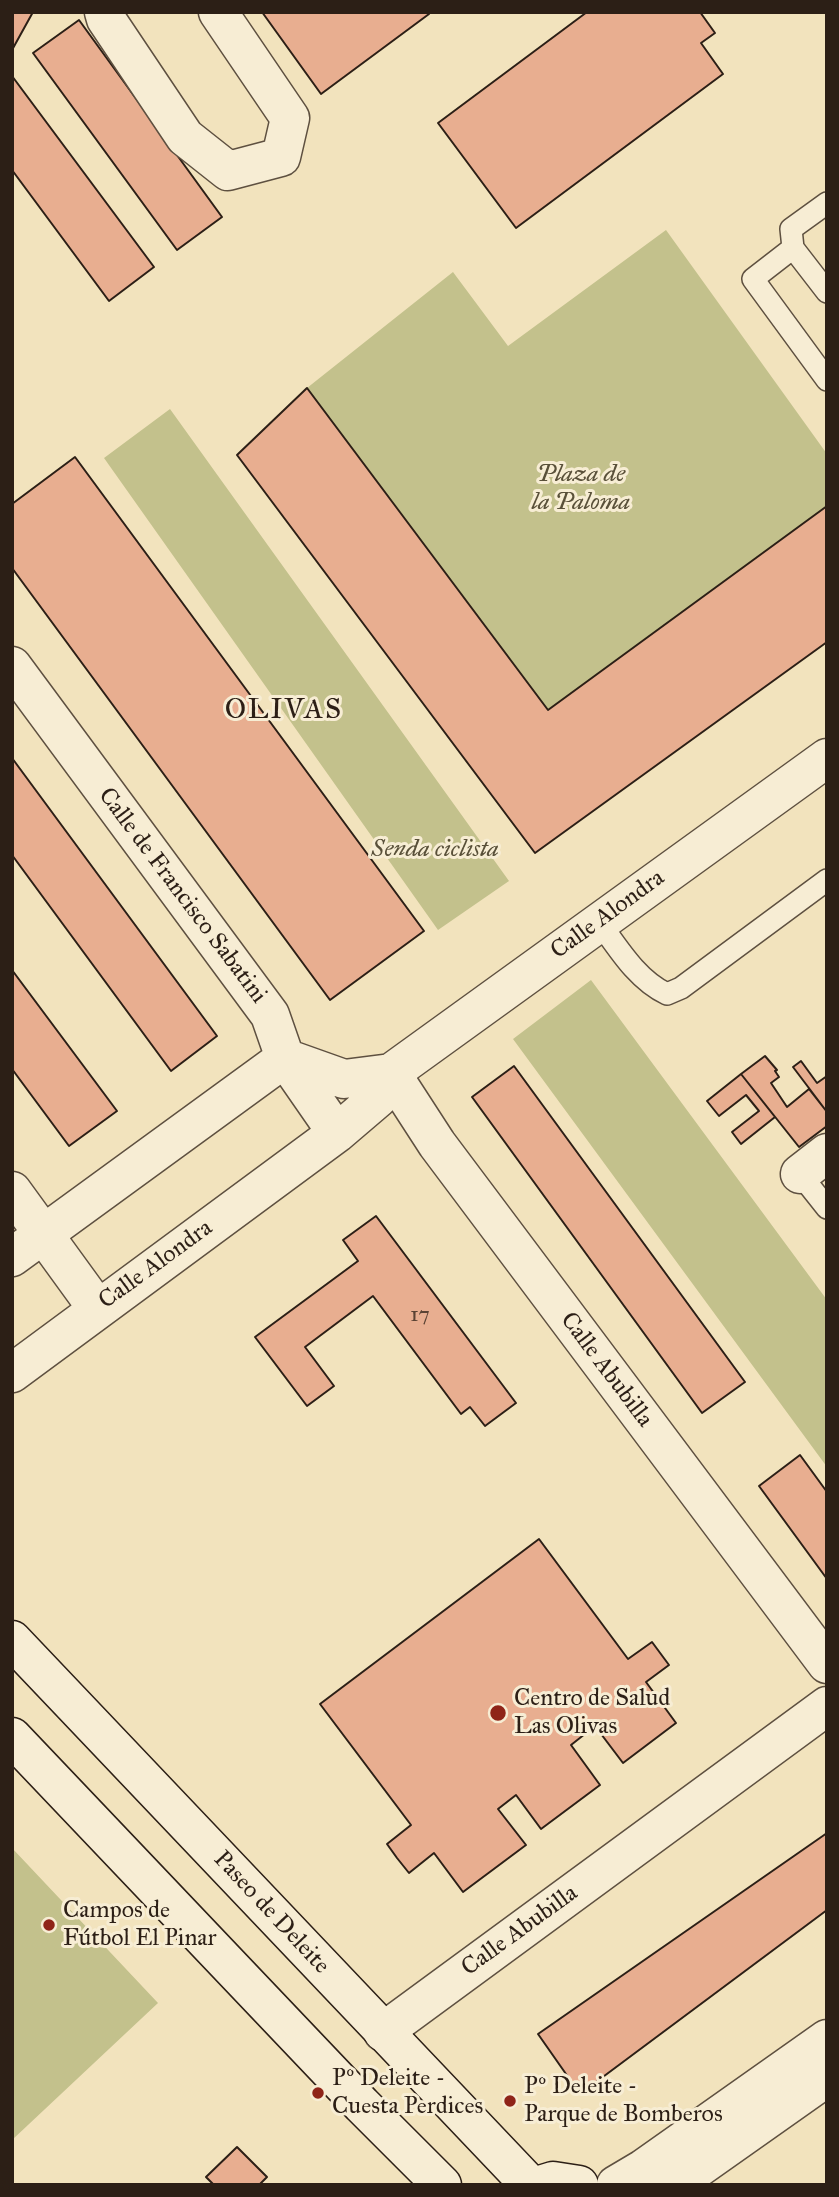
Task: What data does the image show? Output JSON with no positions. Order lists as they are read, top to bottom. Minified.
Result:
{"streets":{"street":["Calle de Francisco Sabatini","Calle Alondra","Calle Abubilla","Paseo de Deleite"]},"crossings":[["Calle de Francisco Sabatini","Calle Alondra"],["Calle Alondra","Calle Abubilla"],["Calle Abubilla","Paseo de Deleite"]],"districts":["OLIVAS"],"parks":["Plaza de la Paloma","Senda ciclista"],"places":["Centro de Salud Las Olivas","Campos de Fútbol El Pinar","Pº Deleite - Cuesta Perdices","Pº Deleite - Parque de Bomberos"],"house_numbers":["17"]}
